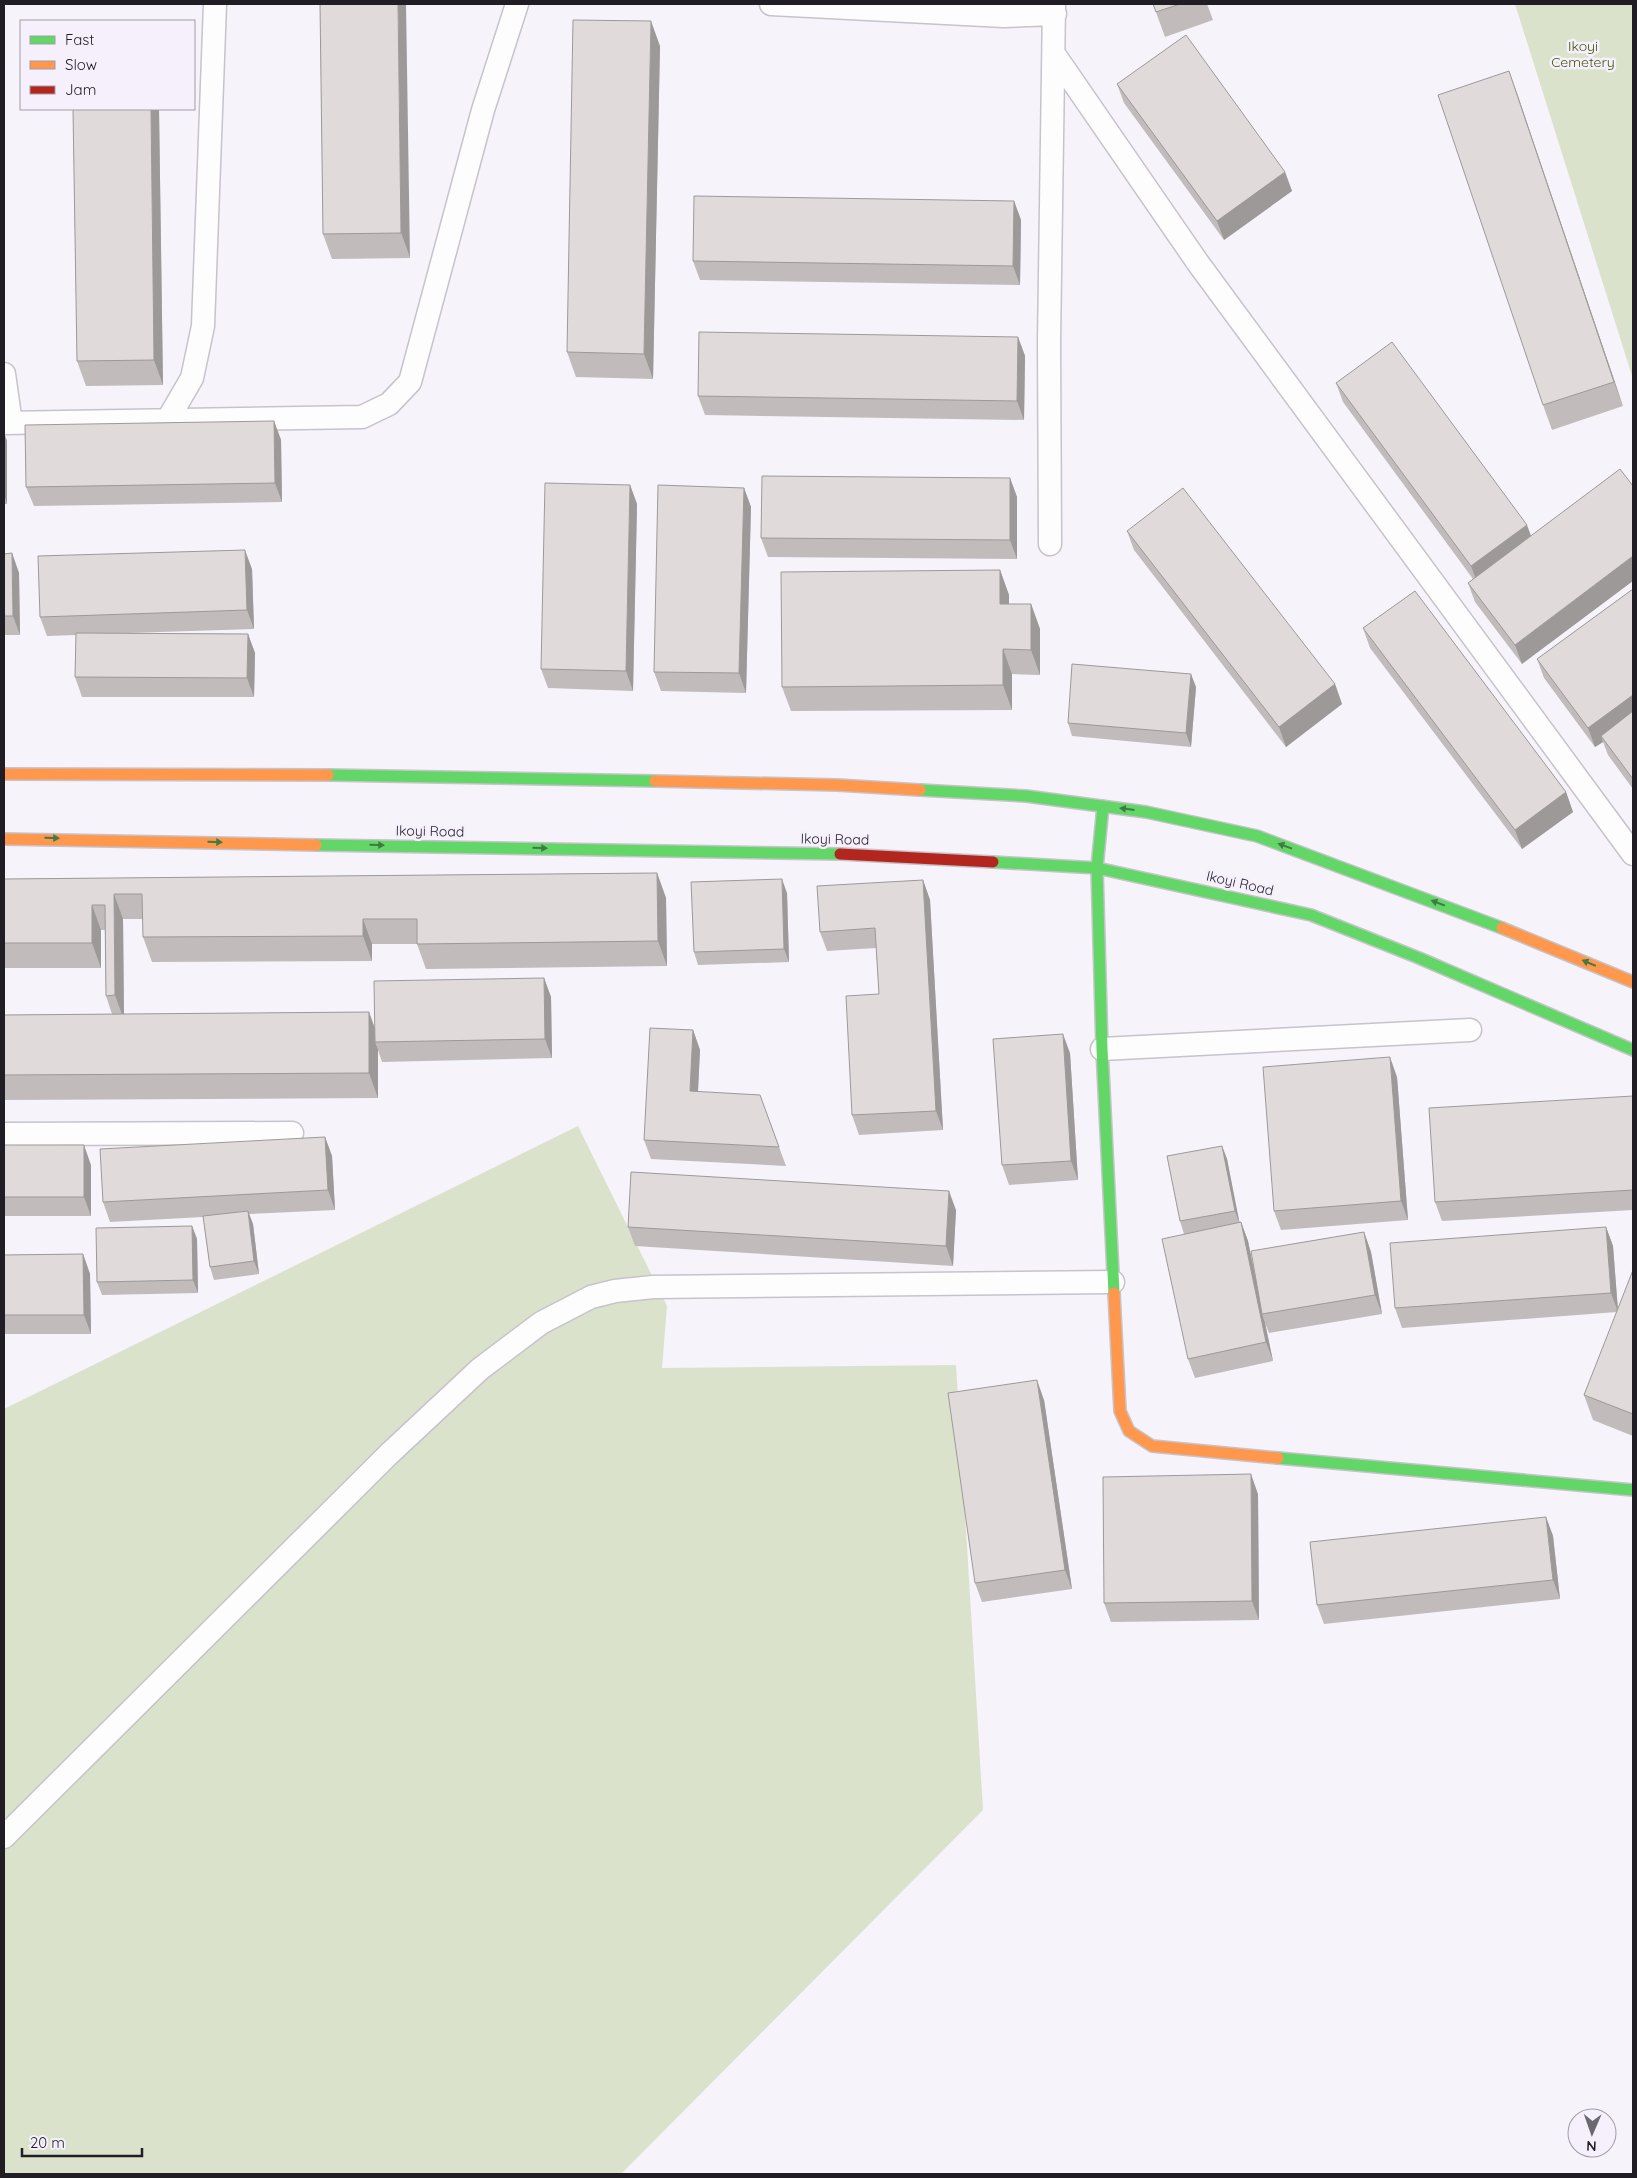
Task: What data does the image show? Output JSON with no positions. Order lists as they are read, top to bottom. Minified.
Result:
{"streets":{"main road":["Ikoyi Road"]},"parks":["Ikoyi Cemetery"],"legend":["Fast","Slow","Jam"],"scale_bar":"20 m","north":"bottom"}
